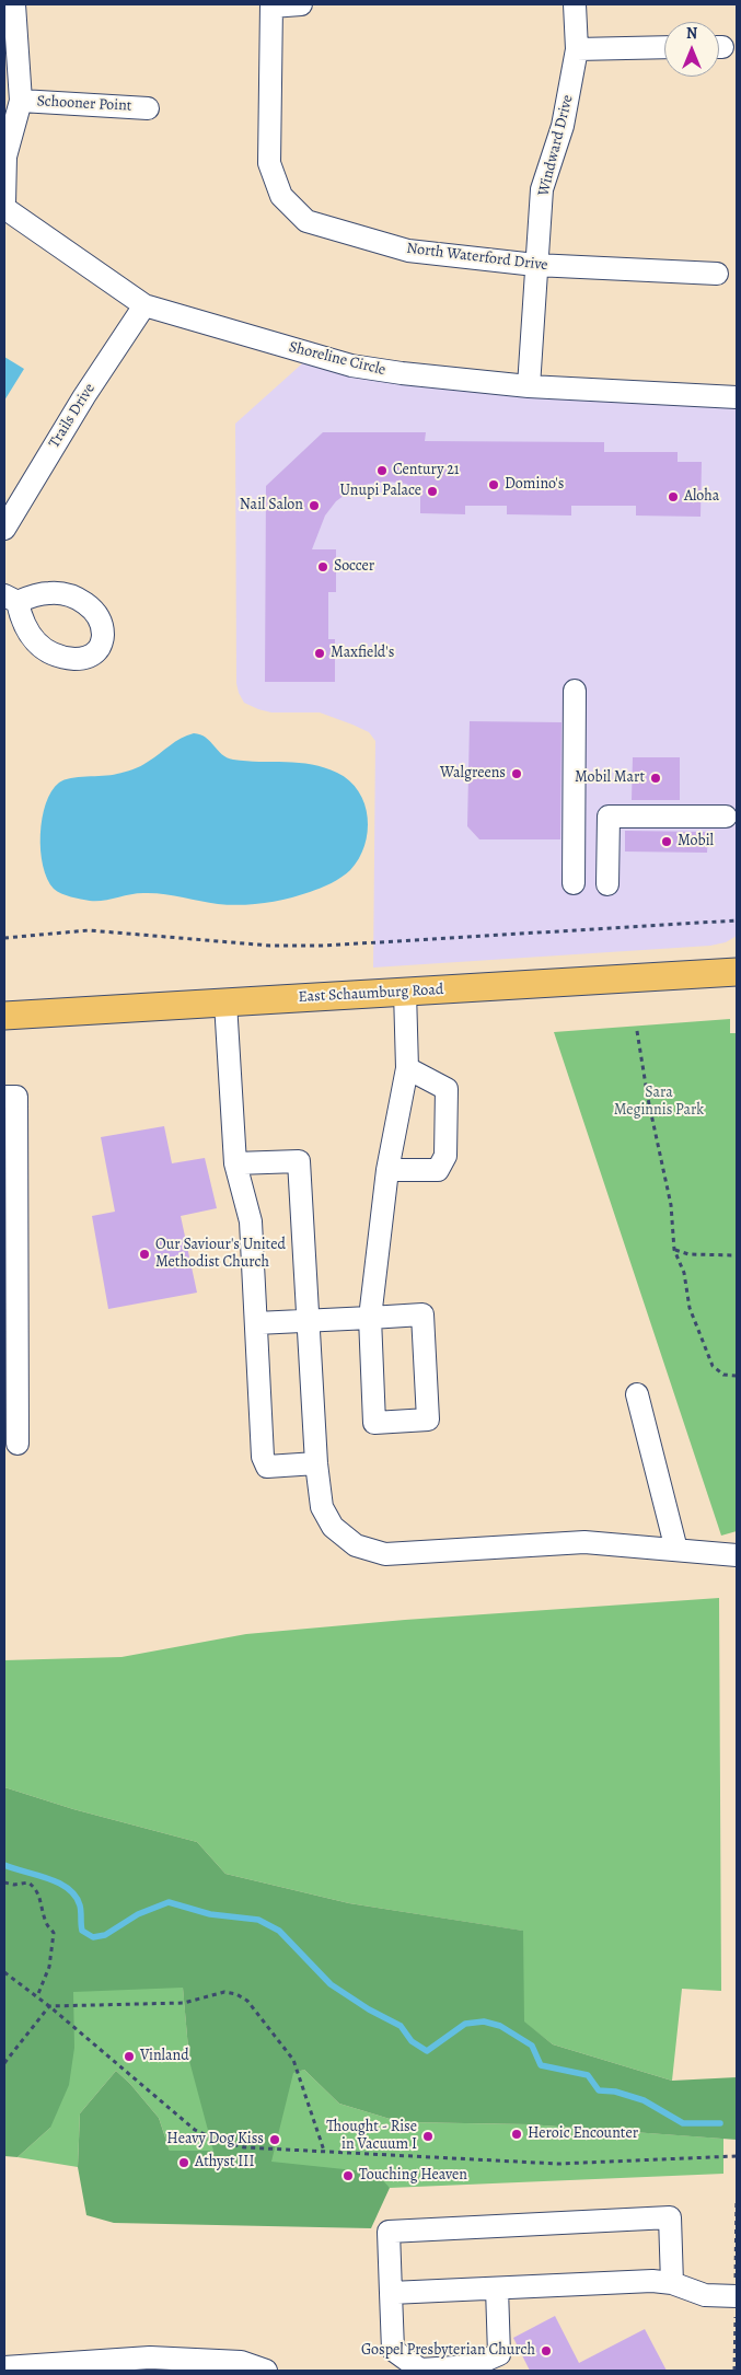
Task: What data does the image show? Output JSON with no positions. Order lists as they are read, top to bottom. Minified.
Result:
{"streets":{"main road":["East Schaumburg Road"],"street":["Schooner Point","Windward Drive","North Waterford Drive","Shoreline Circle","Trails Drive"]},"crossings":[["Windward Drive","North Waterford Drive"],["Windward Drive","Shoreline Circle"],["Shoreline Circle","Trails Drive"]],"parks":["Sara Meginnis Park"],"places":["Century 21","Domino's","Unupi Palace","Aloha","Nail Salon","Soccer","Maxfield's","Walgreens","Mobil Mart","Mobil","Our Saviour's United Methodist Church","Vinland","Heroic Encounter","Thought - Rise in Vacuum I","Heavy Dog Kiss","Athyst III","Touching Heaven","Gospel Presbyterian Church"],"north":"top"}
